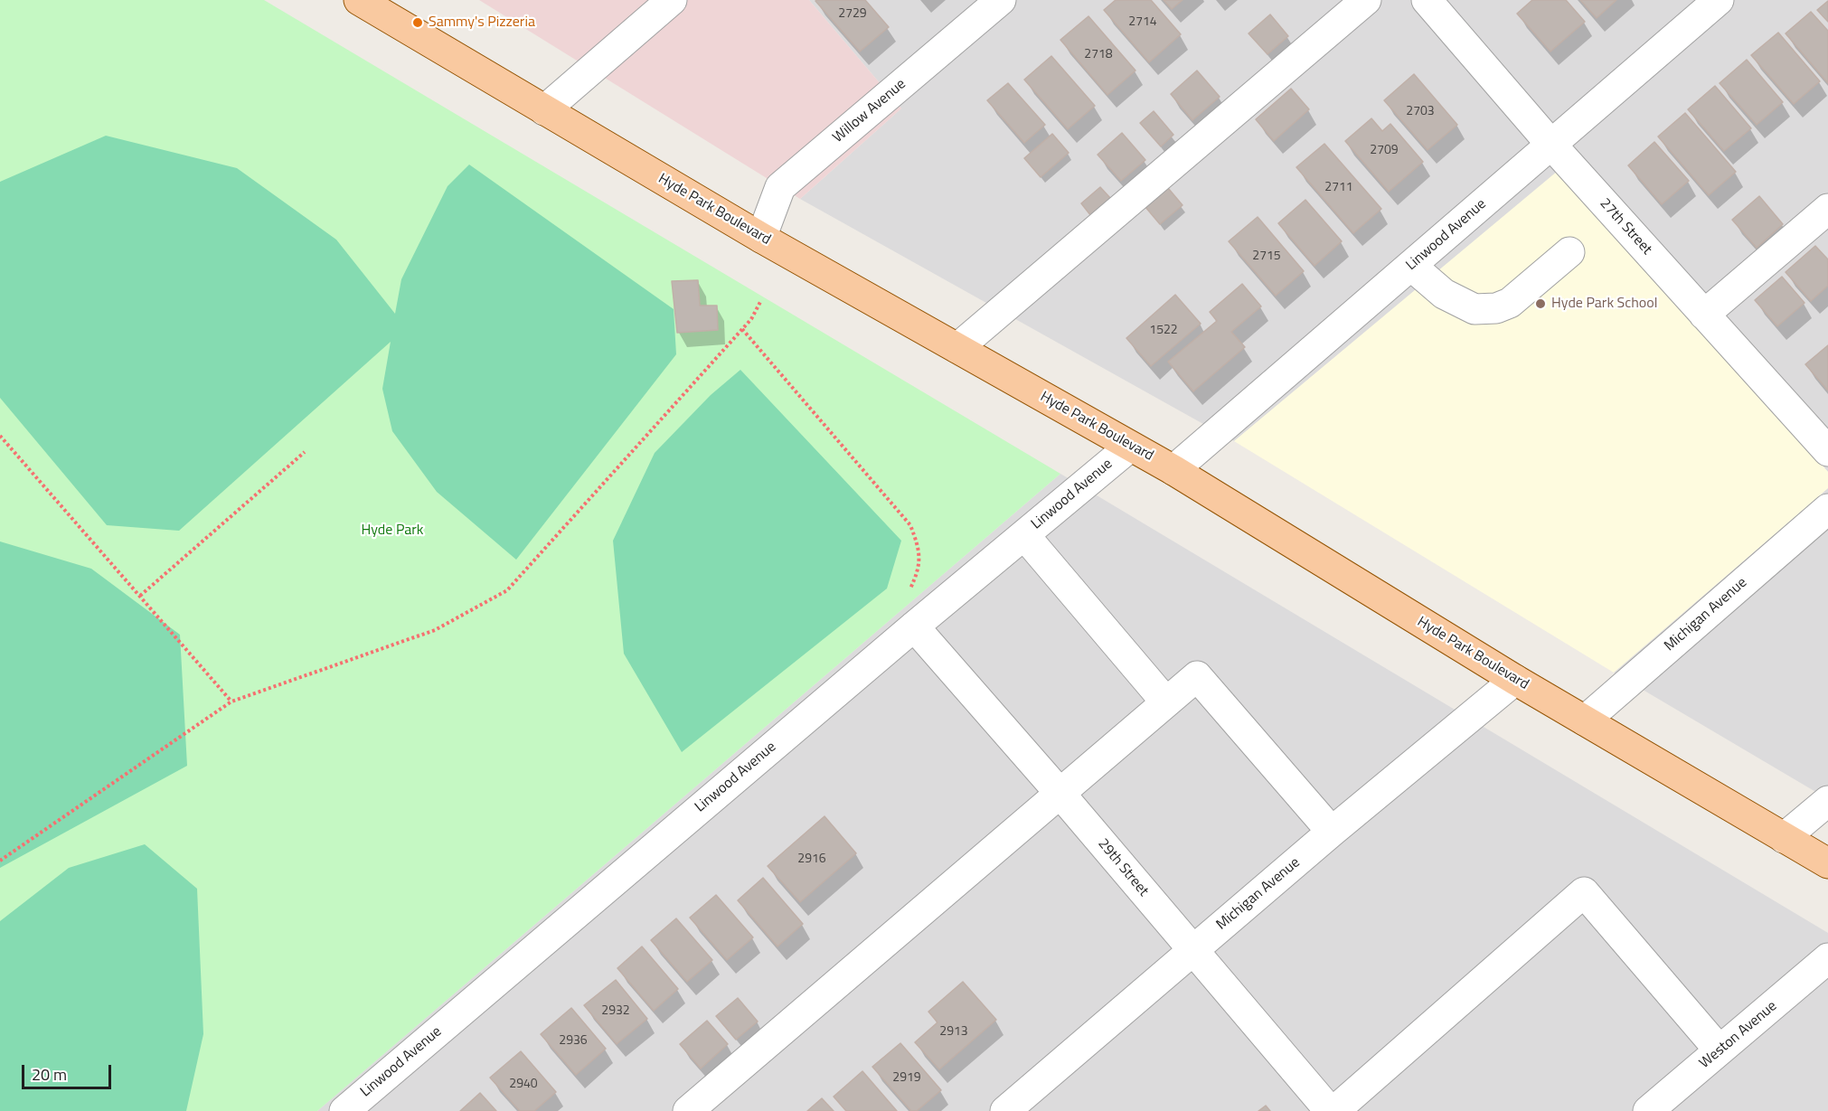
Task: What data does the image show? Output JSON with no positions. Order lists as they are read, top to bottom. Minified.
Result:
{"streets":{"main road":["Hyde Park Boulevard"],"street":["Willow Avenue","27th Street","Linwood Avenue","Michigan Avenue","29th Street","Weston Avenue"]},"crossings":[["Willow Avenue","Hyde Park Boulevard"],["Hyde Park Boulevard","Linwood Avenue"],["Hyde Park Boulevard","Michigan Avenue"],["27th Street","Linwood Avenue"],["Linwood Avenue","29th Street"],["Michigan Avenue","29th Street"]],"parks":["Hyde Park"],"places":["Sammy's Pizzeria","Hyde Park School"],"house_numbers":["2729","2714","2718","2703","2709","2711","2715","1522","2916","2932","2913","2936","2919","2940"],"scale_bar":"20 m"}
